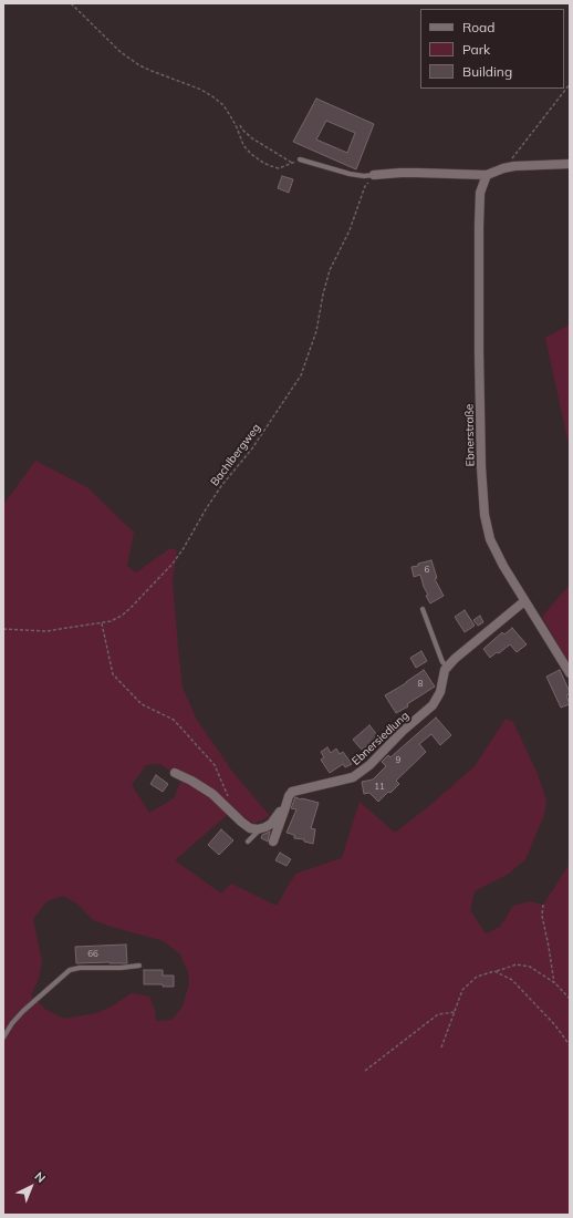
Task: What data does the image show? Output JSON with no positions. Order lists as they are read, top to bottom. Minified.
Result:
{"streets":{"street":["Ebnerstraße","Ebnersiedlung"],"path":["Bachlbergweg"]},"crossings":[["Ebnerstraße","Ebnersiedlung"]],"house_numbers":["6","8","9","11","66"],"legend":["Road","Park","Building"],"north":"top right"}
